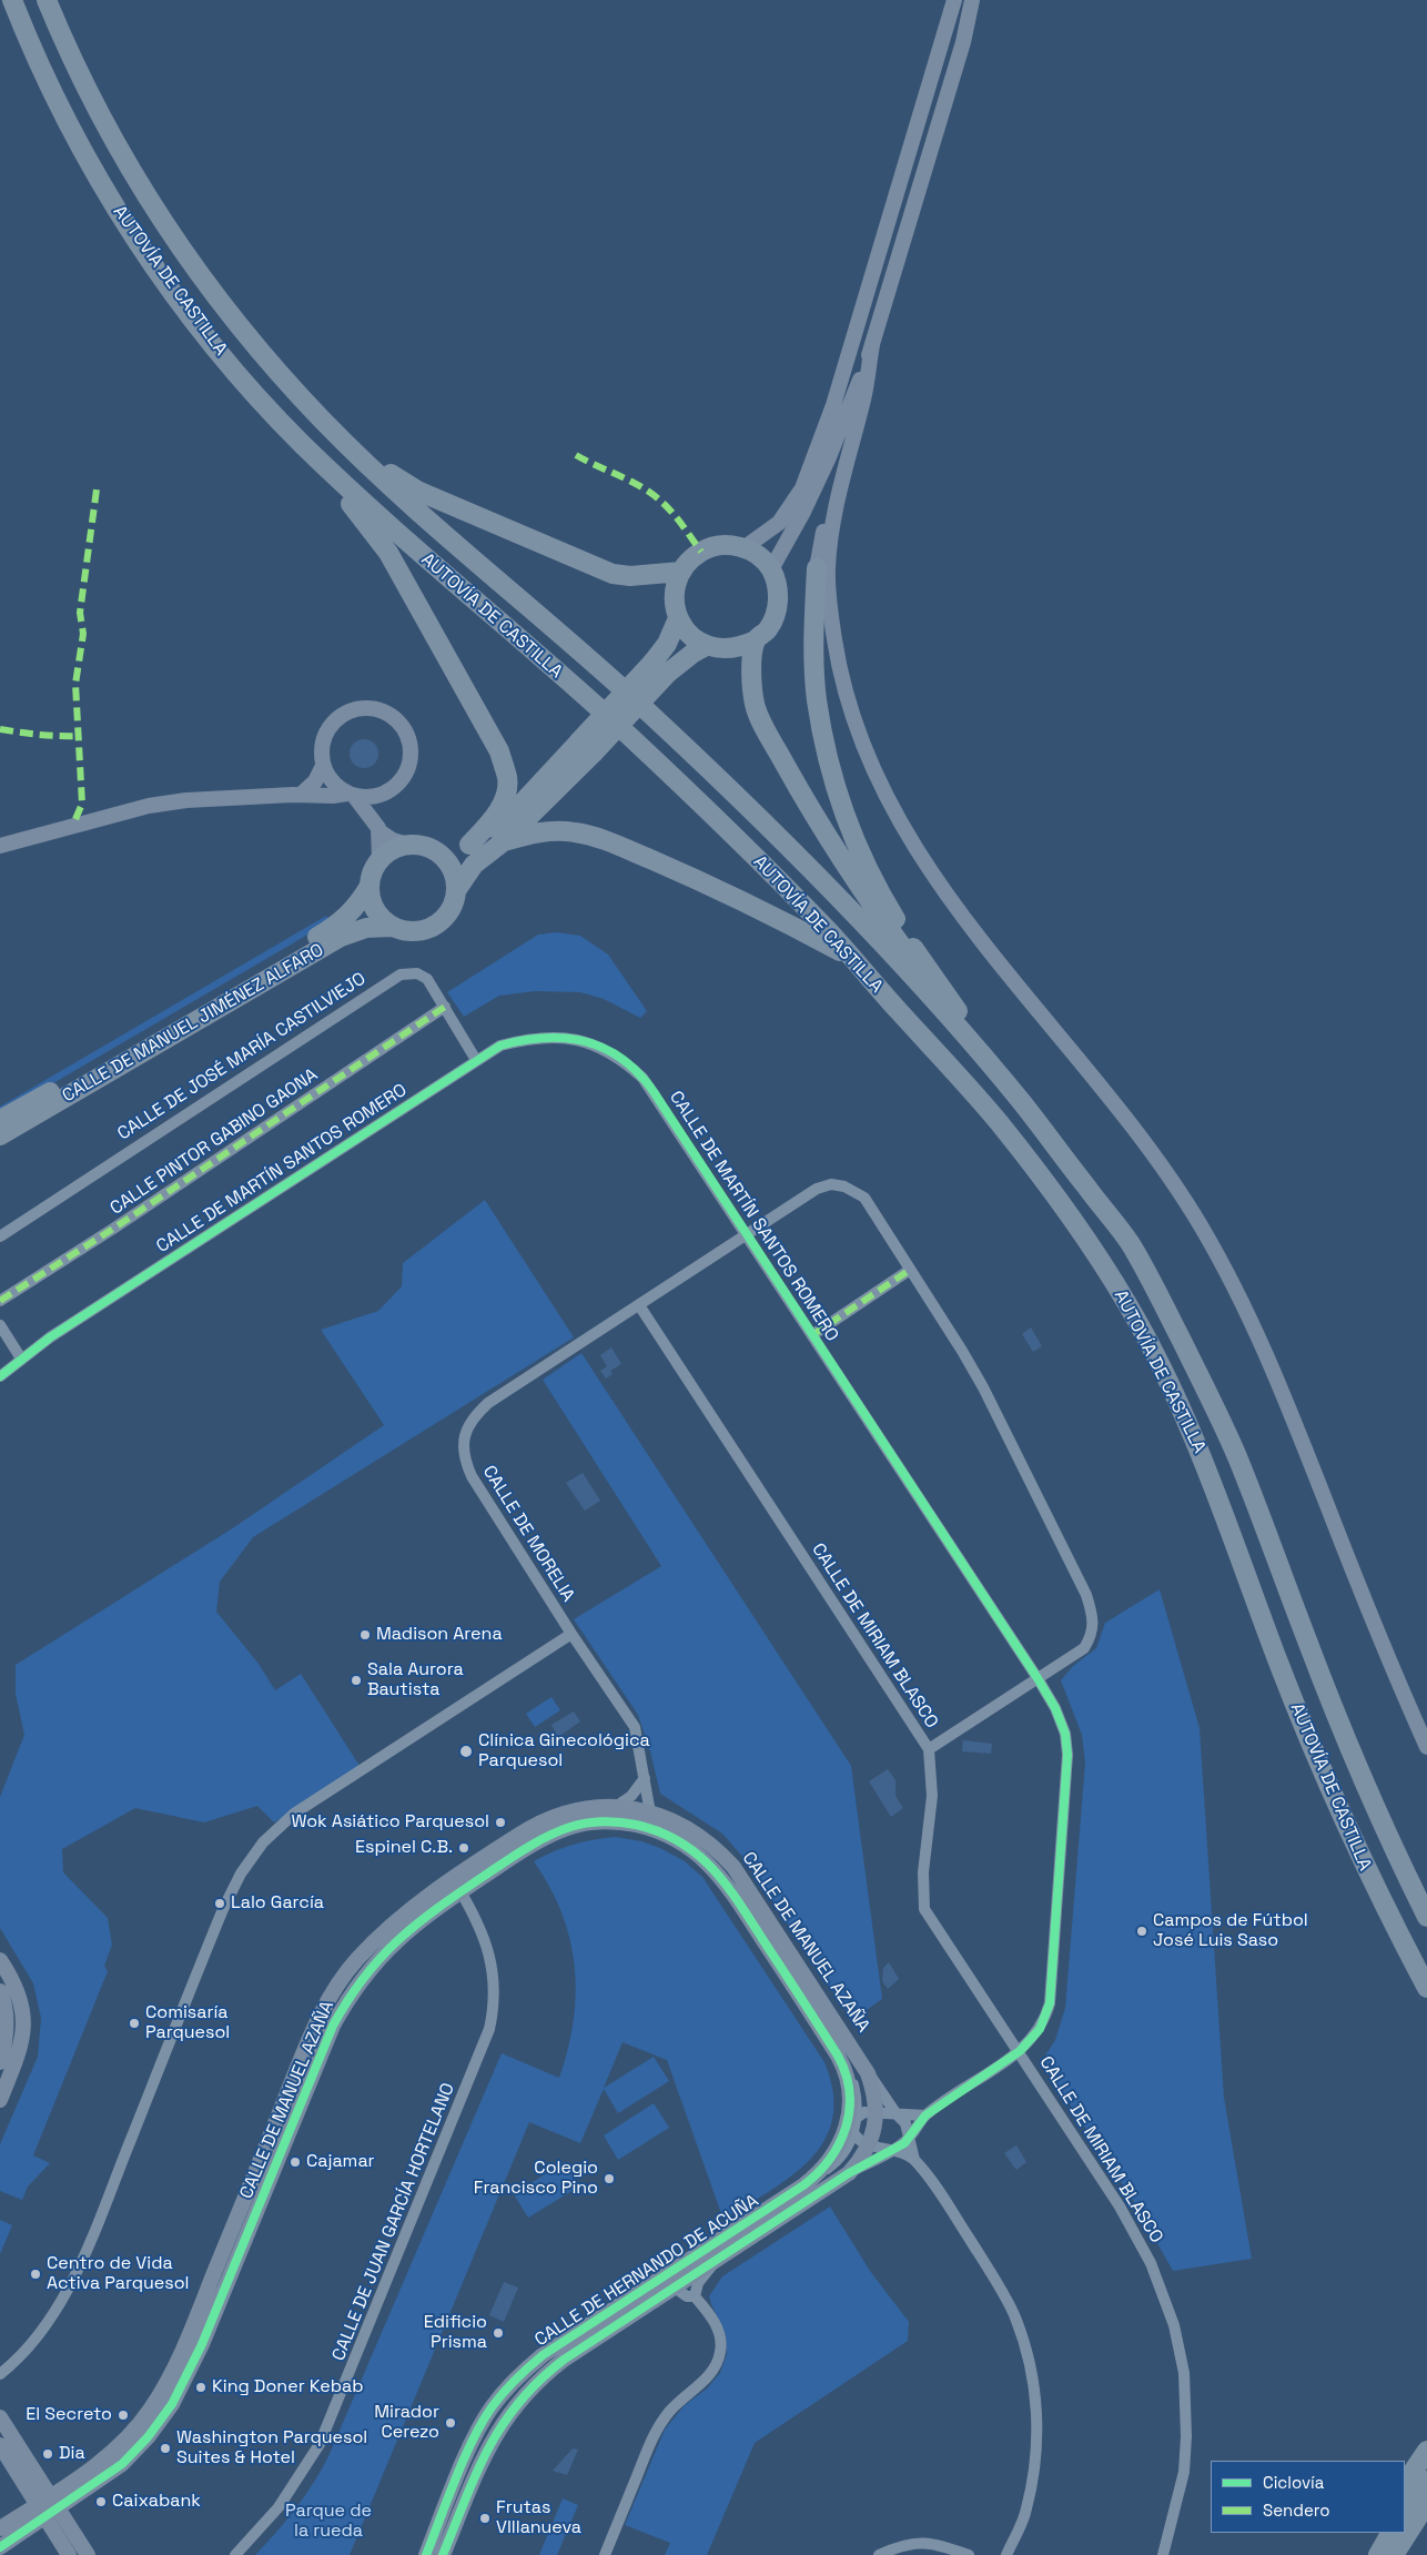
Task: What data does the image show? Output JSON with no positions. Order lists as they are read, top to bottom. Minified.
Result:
{"streets":{"highway":["AUTOVÍA DE CASTILLA","CALLE DE MANUEL JIMÉNEZ ALFARO"],"street":["CALLE DE JOSÉ MARÍA CASTILVIEJO","CALLE PINTOR GABINO GAONA","CALLE DE MARTÍN SANTOS ROMERO","CALLE DE MORELIA","CALLE DE MIRIAM BLASCO","CALLE DE MANUEL AZAÑA","CALLE DE JUAN GARCÍA HORTELANO","CALLE DE HERNANDO DE ACUÑA"]},"crossings":[["CALLE DE JOSÉ MARÍA CASTILVIEJO","CALLE PINTOR GABINO GAONA"],["CALLE DE JOSÉ MARÍA CASTILVIEJO","CALLE DE MARTÍN SANTOS ROMERO"],["CALLE DE MARTÍN SANTOS ROMERO","CALLE DE MORELIA"],["CALLE DE MARTÍN SANTOS ROMERO","CALLE DE MIRIAM BLASCO"],["CALLE DE MARTÍN SANTOS ROMERO","CALLE DE HERNANDO DE ACUÑA"],["CALLE DE MORELIA","CALLE DE MIRIAM BLASCO"],["CALLE DE MORELIA","CALLE DE MANUEL AZAÑA"],["CALLE DE MIRIAM BLASCO","CALLE DE HERNANDO DE ACUÑA"],["CALLE DE MANUEL AZAÑA","CALLE DE JUAN GARCÍA HORTELANO"],["CALLE DE MANUEL AZAÑA","CALLE DE HERNANDO DE ACUÑA"]],"parks":["Parque de la rueda"],"places":["Madison Arena","Sala Aurora Bautista","Clínica Ginecológica Parquesol","Wok Asiático Parquesol","Espinel C.B.","Lalo García","Campos de Fútbol José Luis Saso","Comisaría Parquesol","Cajamar","Colegio Francisco Pino","Centro de Vida Activa Parquesol","Edificio Prisma","King Doner Kebab","El Secreto","Mirador Cerezo","Washington Parquesol Suites & Hotel","Dia","Caixabank","Frutas VIllanueva"],"legend":["Ciclovía","Sendero"]}
